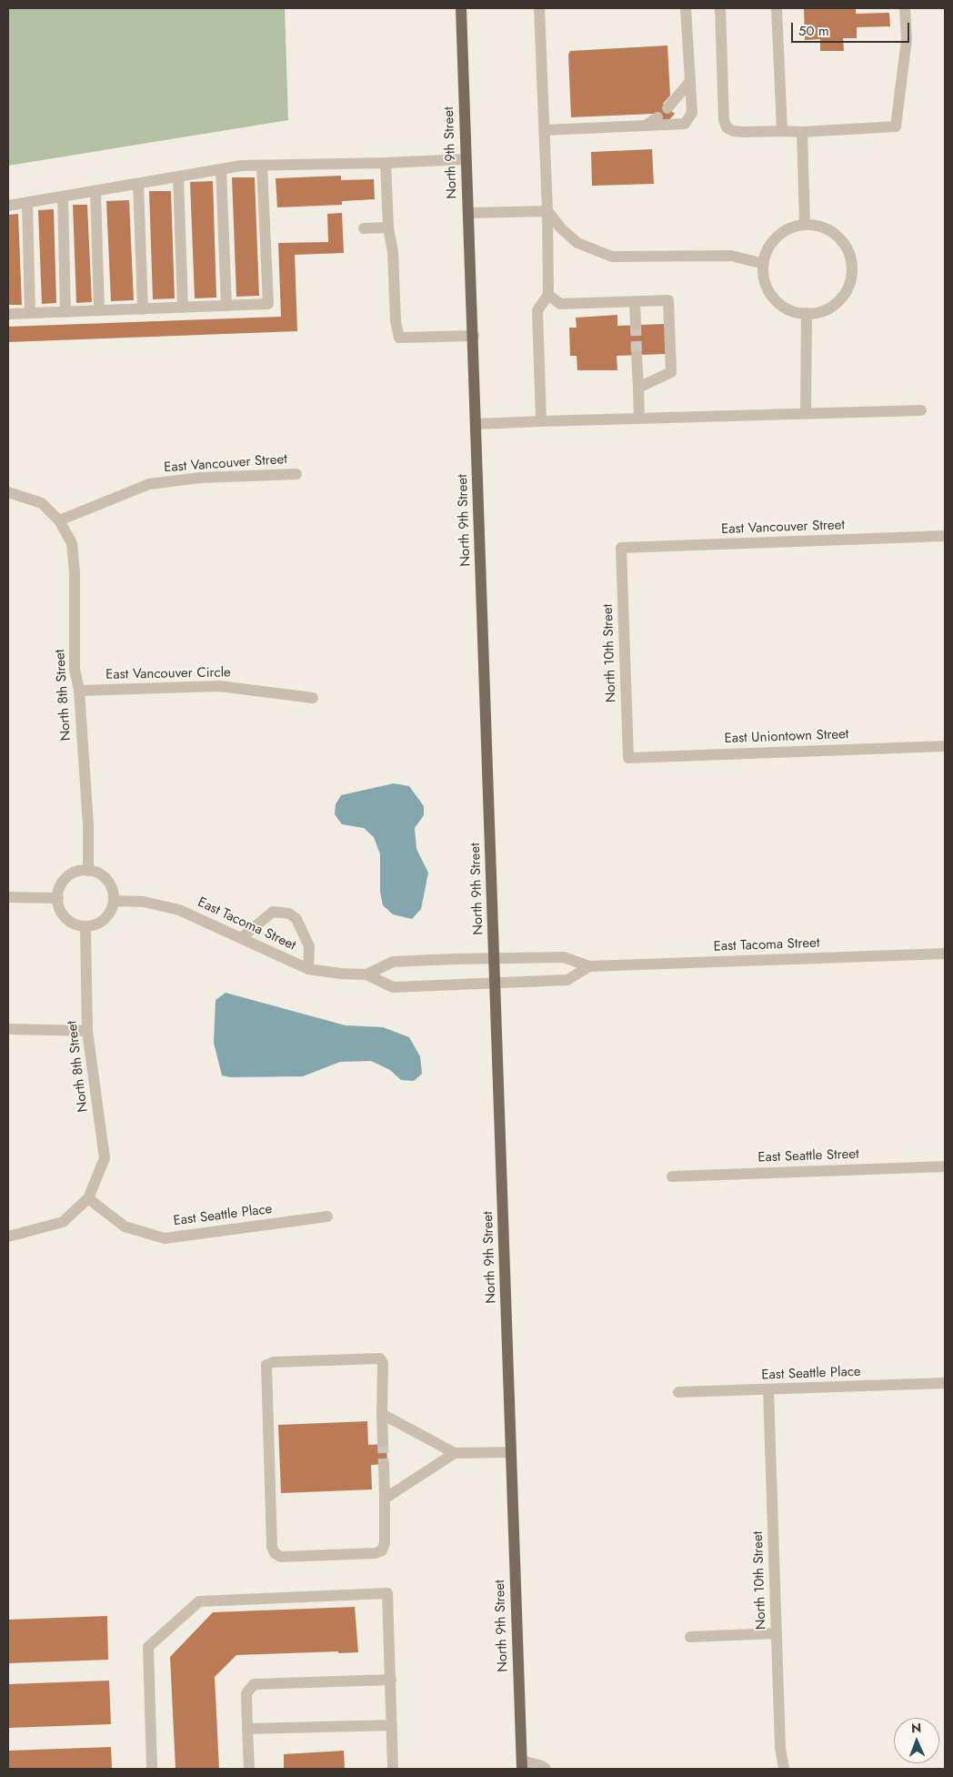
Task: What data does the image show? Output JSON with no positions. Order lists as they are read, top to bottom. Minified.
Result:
{"streets":{"main road":["North 9th Street"],"street":["East Vancouver Street","North 10th Street","East Vancouver Circle","North 8th Street","East Uniontown Street","East Tacoma Street","East Seattle Street","East Seattle Place"]},"crossings":[["North 9th Street","East Tacoma Street"],["East Vancouver Street","North 10th Street"],["East Vancouver Street","North 8th Street"],["North 10th Street","East Uniontown Street"],["North 10th Street","East Seattle Place"],["East Vancouver Circle","North 8th Street"],["North 8th Street","East Tacoma Street"],["North 8th Street","East Seattle Place"]],"scale_bar":"50 m","north":"top"}
